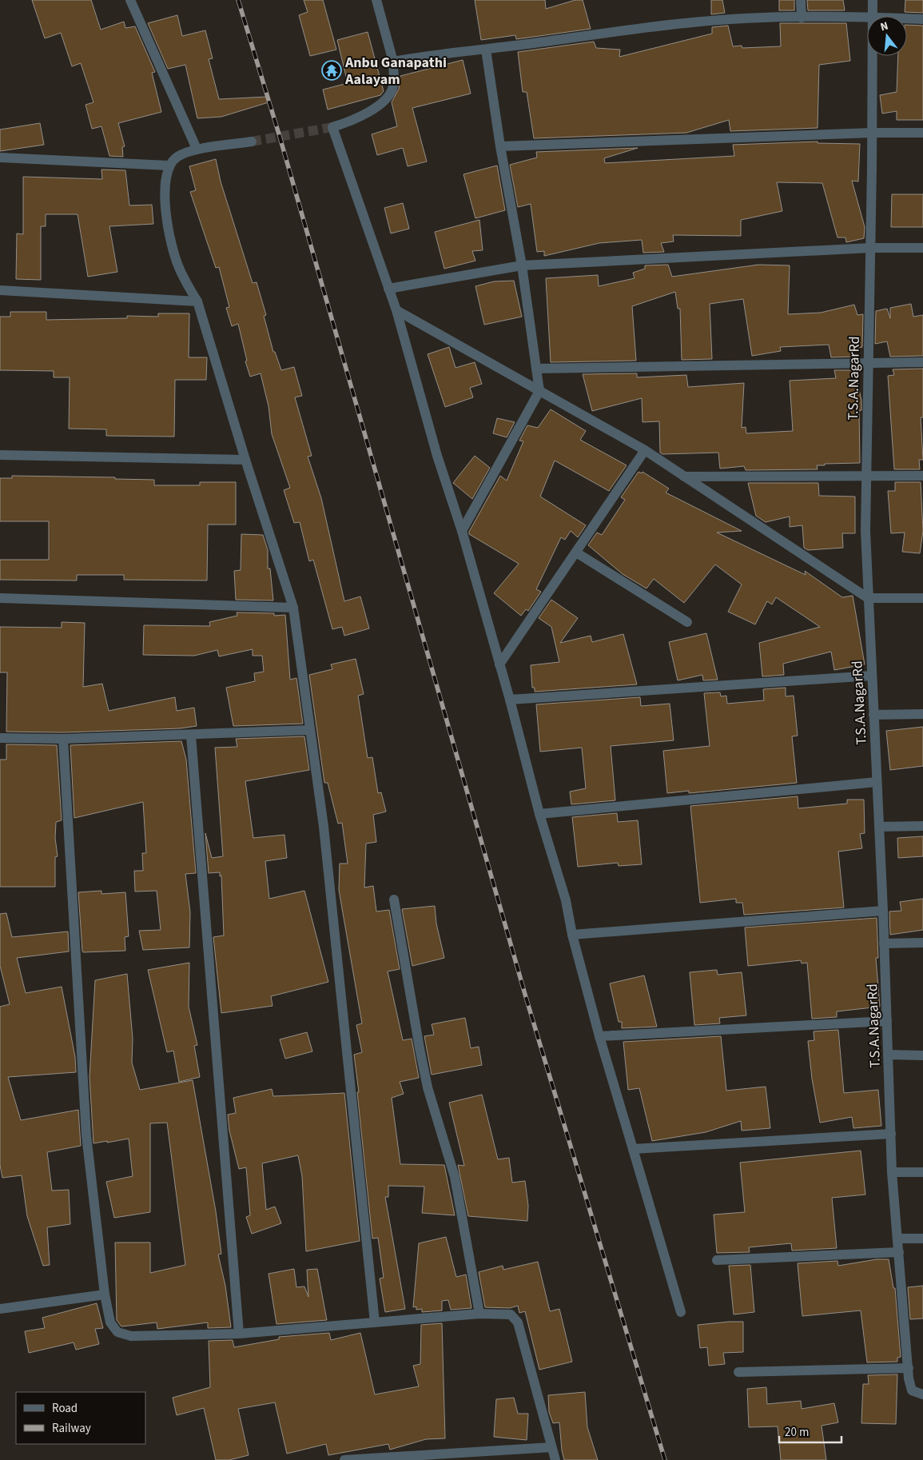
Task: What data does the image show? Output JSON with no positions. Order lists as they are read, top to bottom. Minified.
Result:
{"streets":{"street":["T.S.A.NagarRd"]},"places":{"temple":["Anbu Ganapathi Aalayam"]},"legend":["Road","Railway"],"scale_bar":"20 m","north":"top"}
